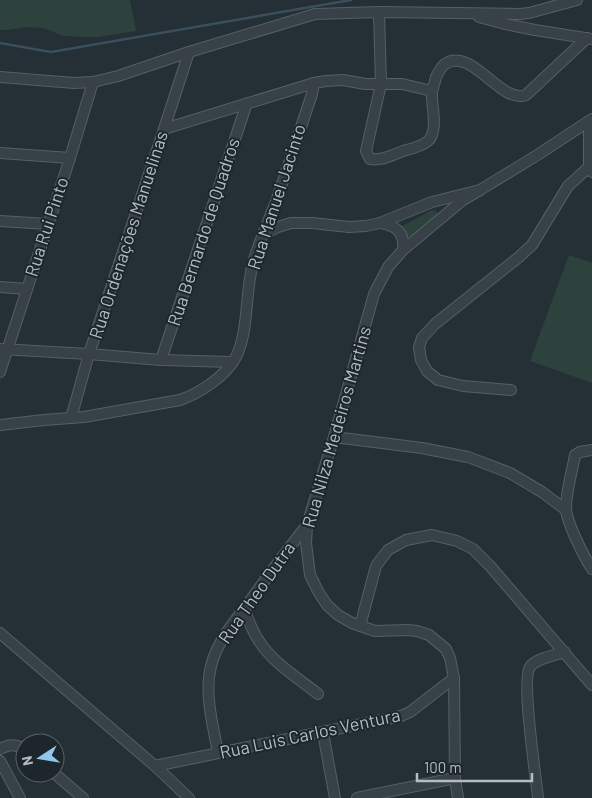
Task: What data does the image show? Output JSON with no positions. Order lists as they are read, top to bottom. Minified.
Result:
{"streets":{"street":["Rua Manuel Jacinto","Rua Rui Pinto","Rua Bernardo de Quadros","Rua Ordenações Manuelinas","Rua Nilza Medeiros Martins","Rua Theo Dutra","Rua Luis Carlos Ventura"]},"crossings":[["Rua Manuel Jacinto","Rua Ordenações Manuelinas"],["Rua Nilza Medeiros Martins","Rua Theo Dutra"],["Rua Nilza Medeiros Martins","Rua Luis Carlos Ventura"],["Rua Theo Dutra","Rua Luis Carlos Ventura"]],"scale_bar":"100 m","north":"left"}
